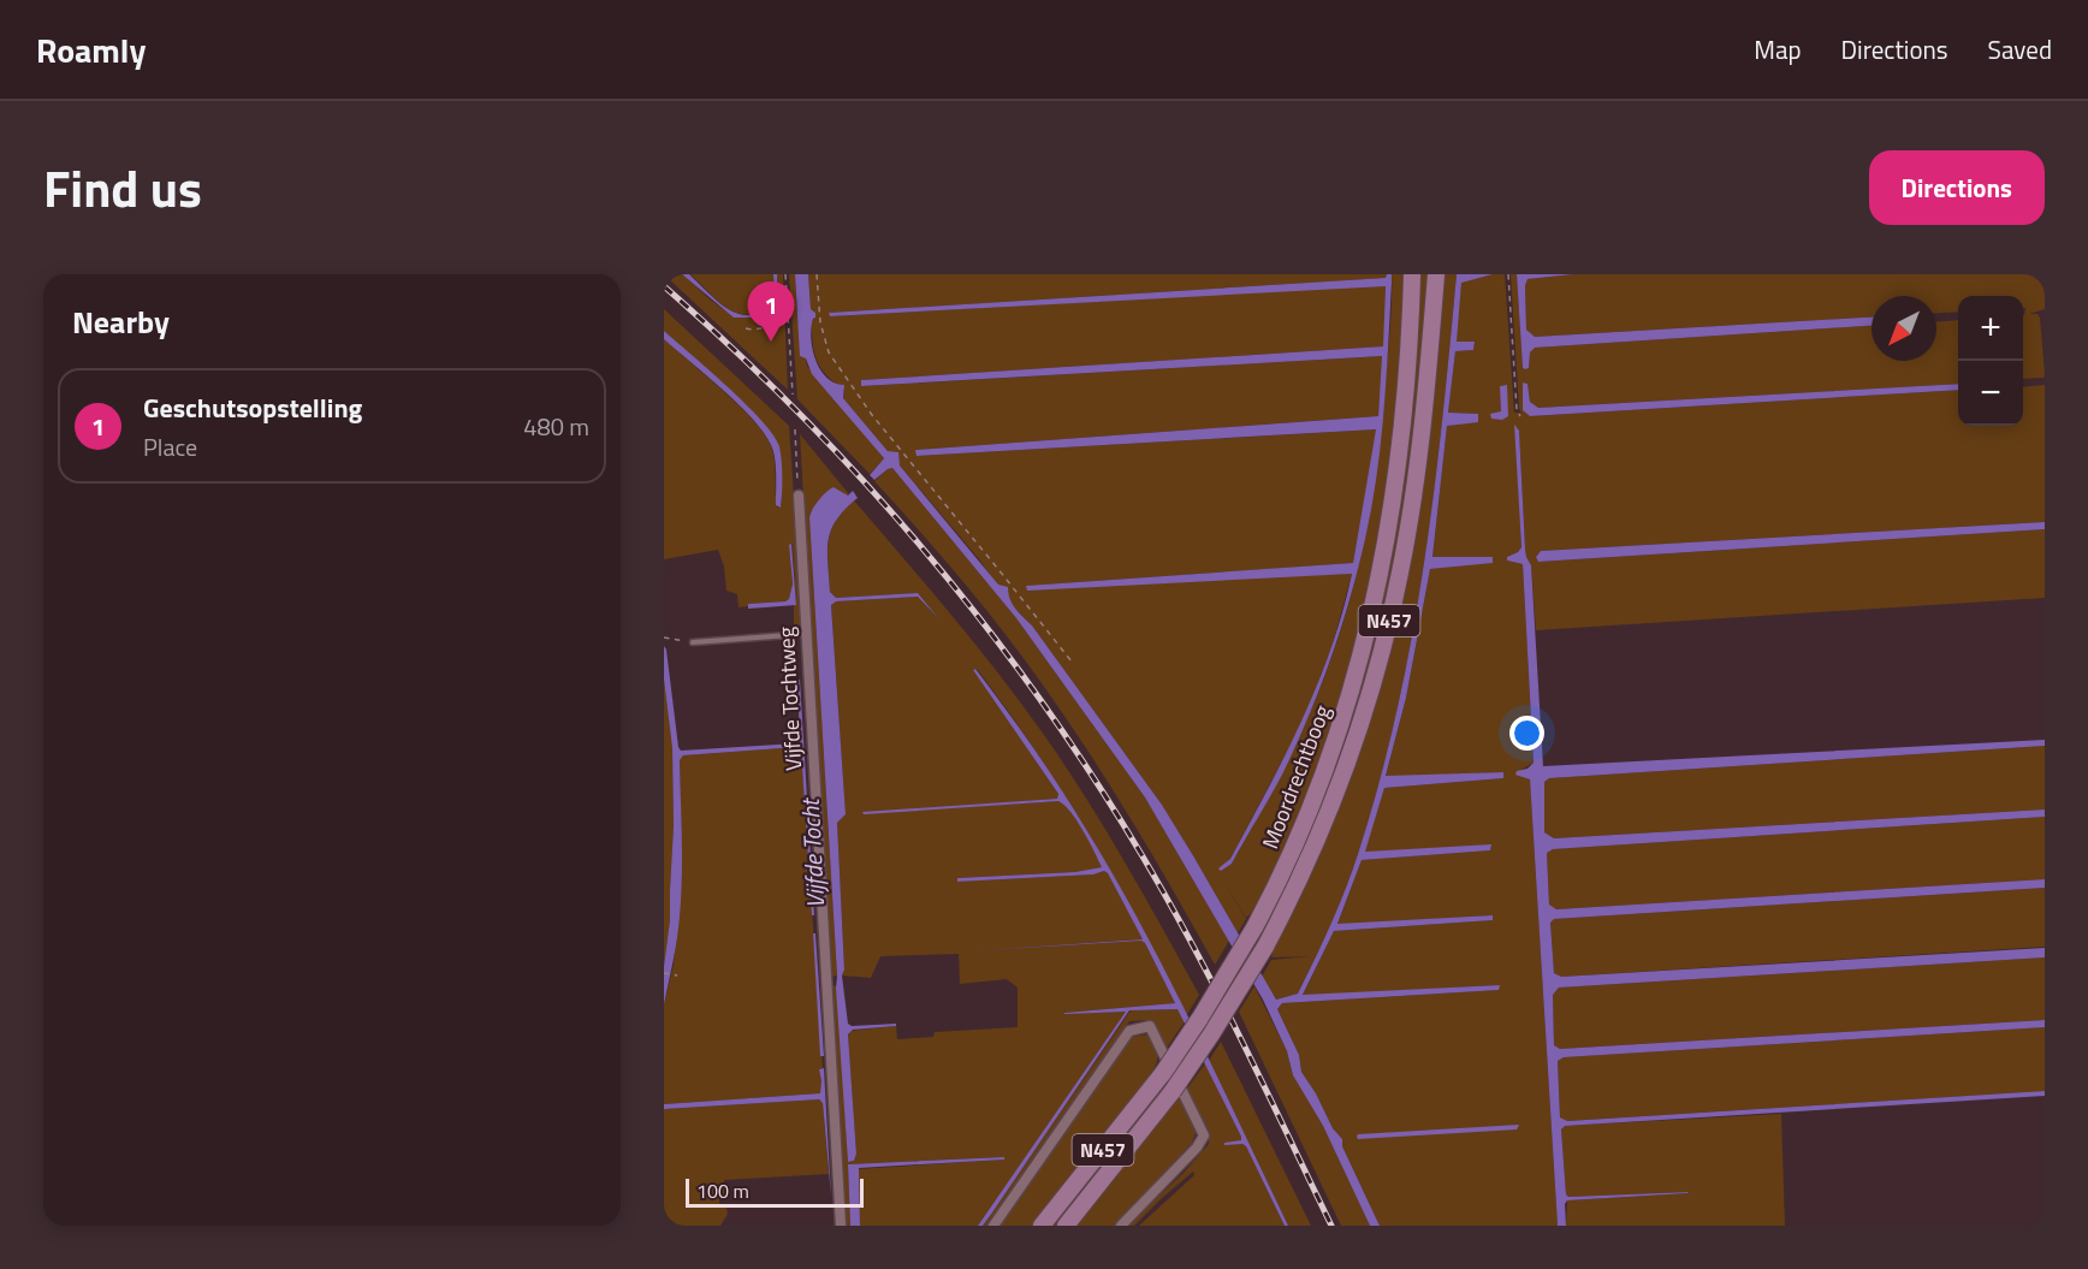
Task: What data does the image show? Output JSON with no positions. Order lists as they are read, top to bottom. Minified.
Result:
{"streets":{"main road":["N457","Moordrechtboog"],"street":["Vijfde Tochtweg"]},"water":["Vijfde Tocht"],"scale_bar":"100 m","north":"bottom left","page":{"header":"Roamly","nav":["Map","Directions","Saved"],"title":"Find us","buttons":"Directions","heading":"Nearby","pins":"1","map_buttons":["+","−"],"list":[{"mark":"1","name":"Geschutsopstelling","note":"Place","value":"480 m"}],"scale":"100 m"}}
